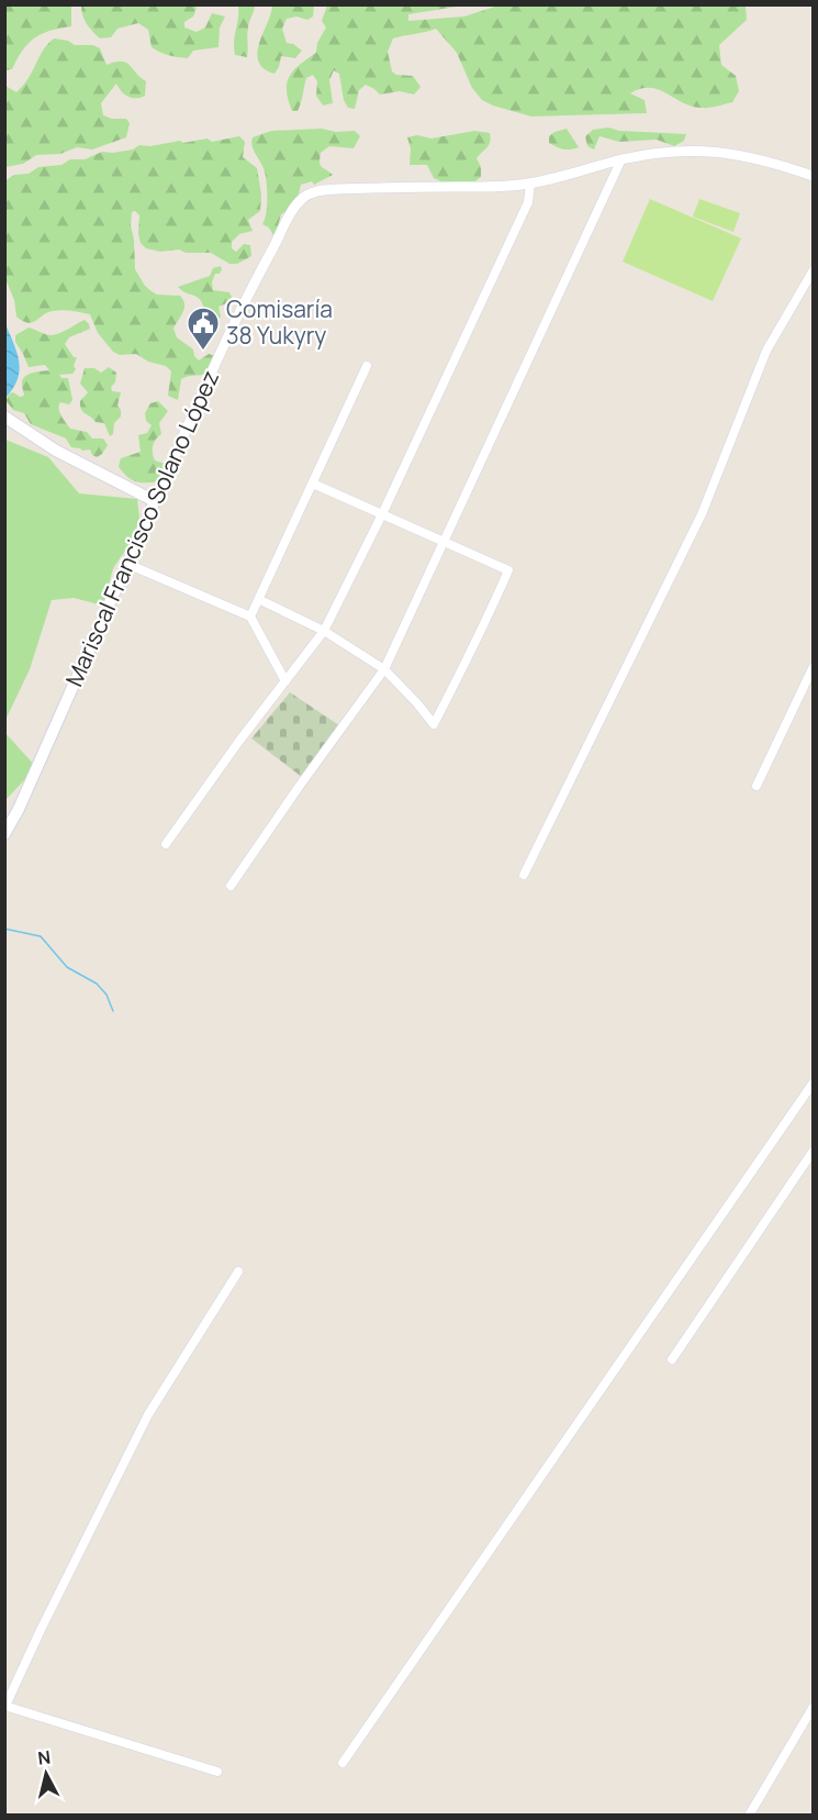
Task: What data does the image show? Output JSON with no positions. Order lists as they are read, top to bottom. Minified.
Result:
{"streets":{"main road":["Mariscal Francisco Solano López"]},"places":{"public building":["Comisaría 38 Yukyry"]},"north":"top"}
